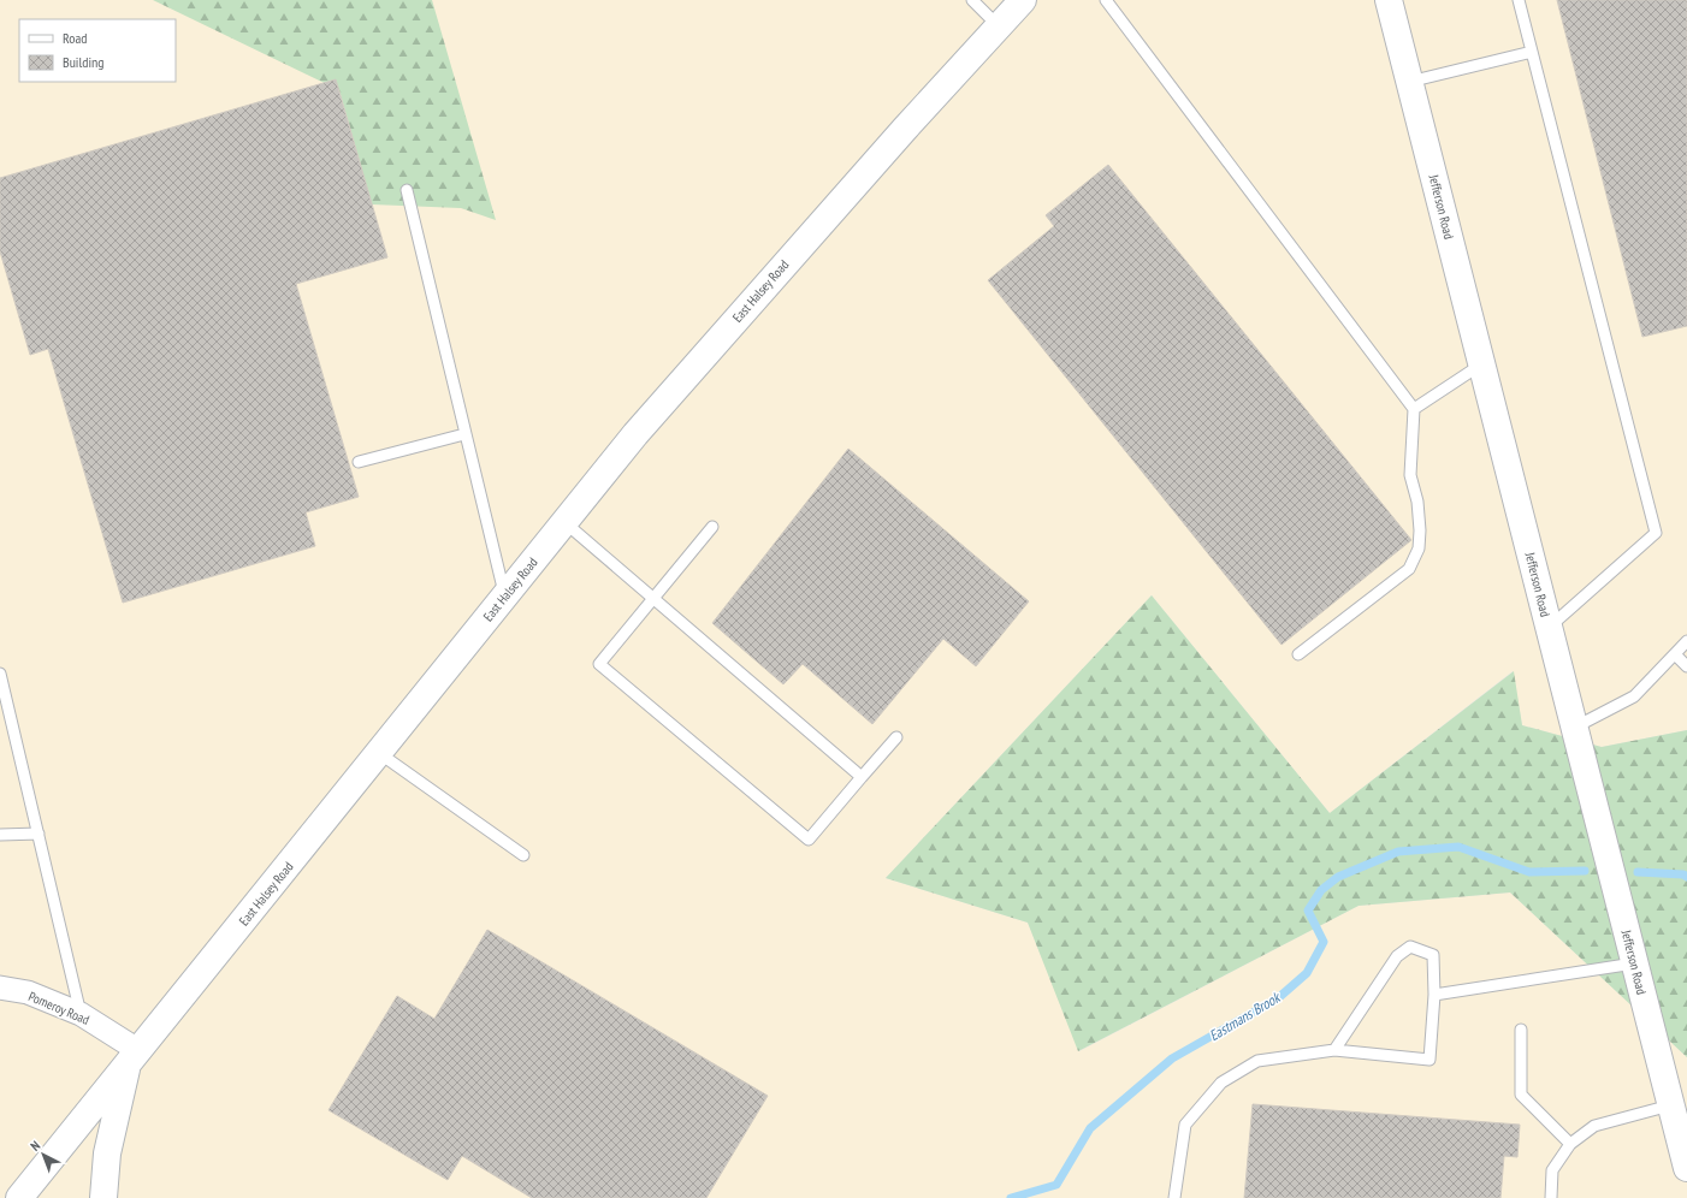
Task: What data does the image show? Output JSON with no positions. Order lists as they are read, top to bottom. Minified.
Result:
{"streets":{"main road":["Jefferson Road","East Halsey Road"],"street":["Pomeroy Road"]},"crossings":[["East Halsey Road","Pomeroy Road"]],"water":["Eastmans Brook"],"legend":["Road","Building"],"north":"top left"}
